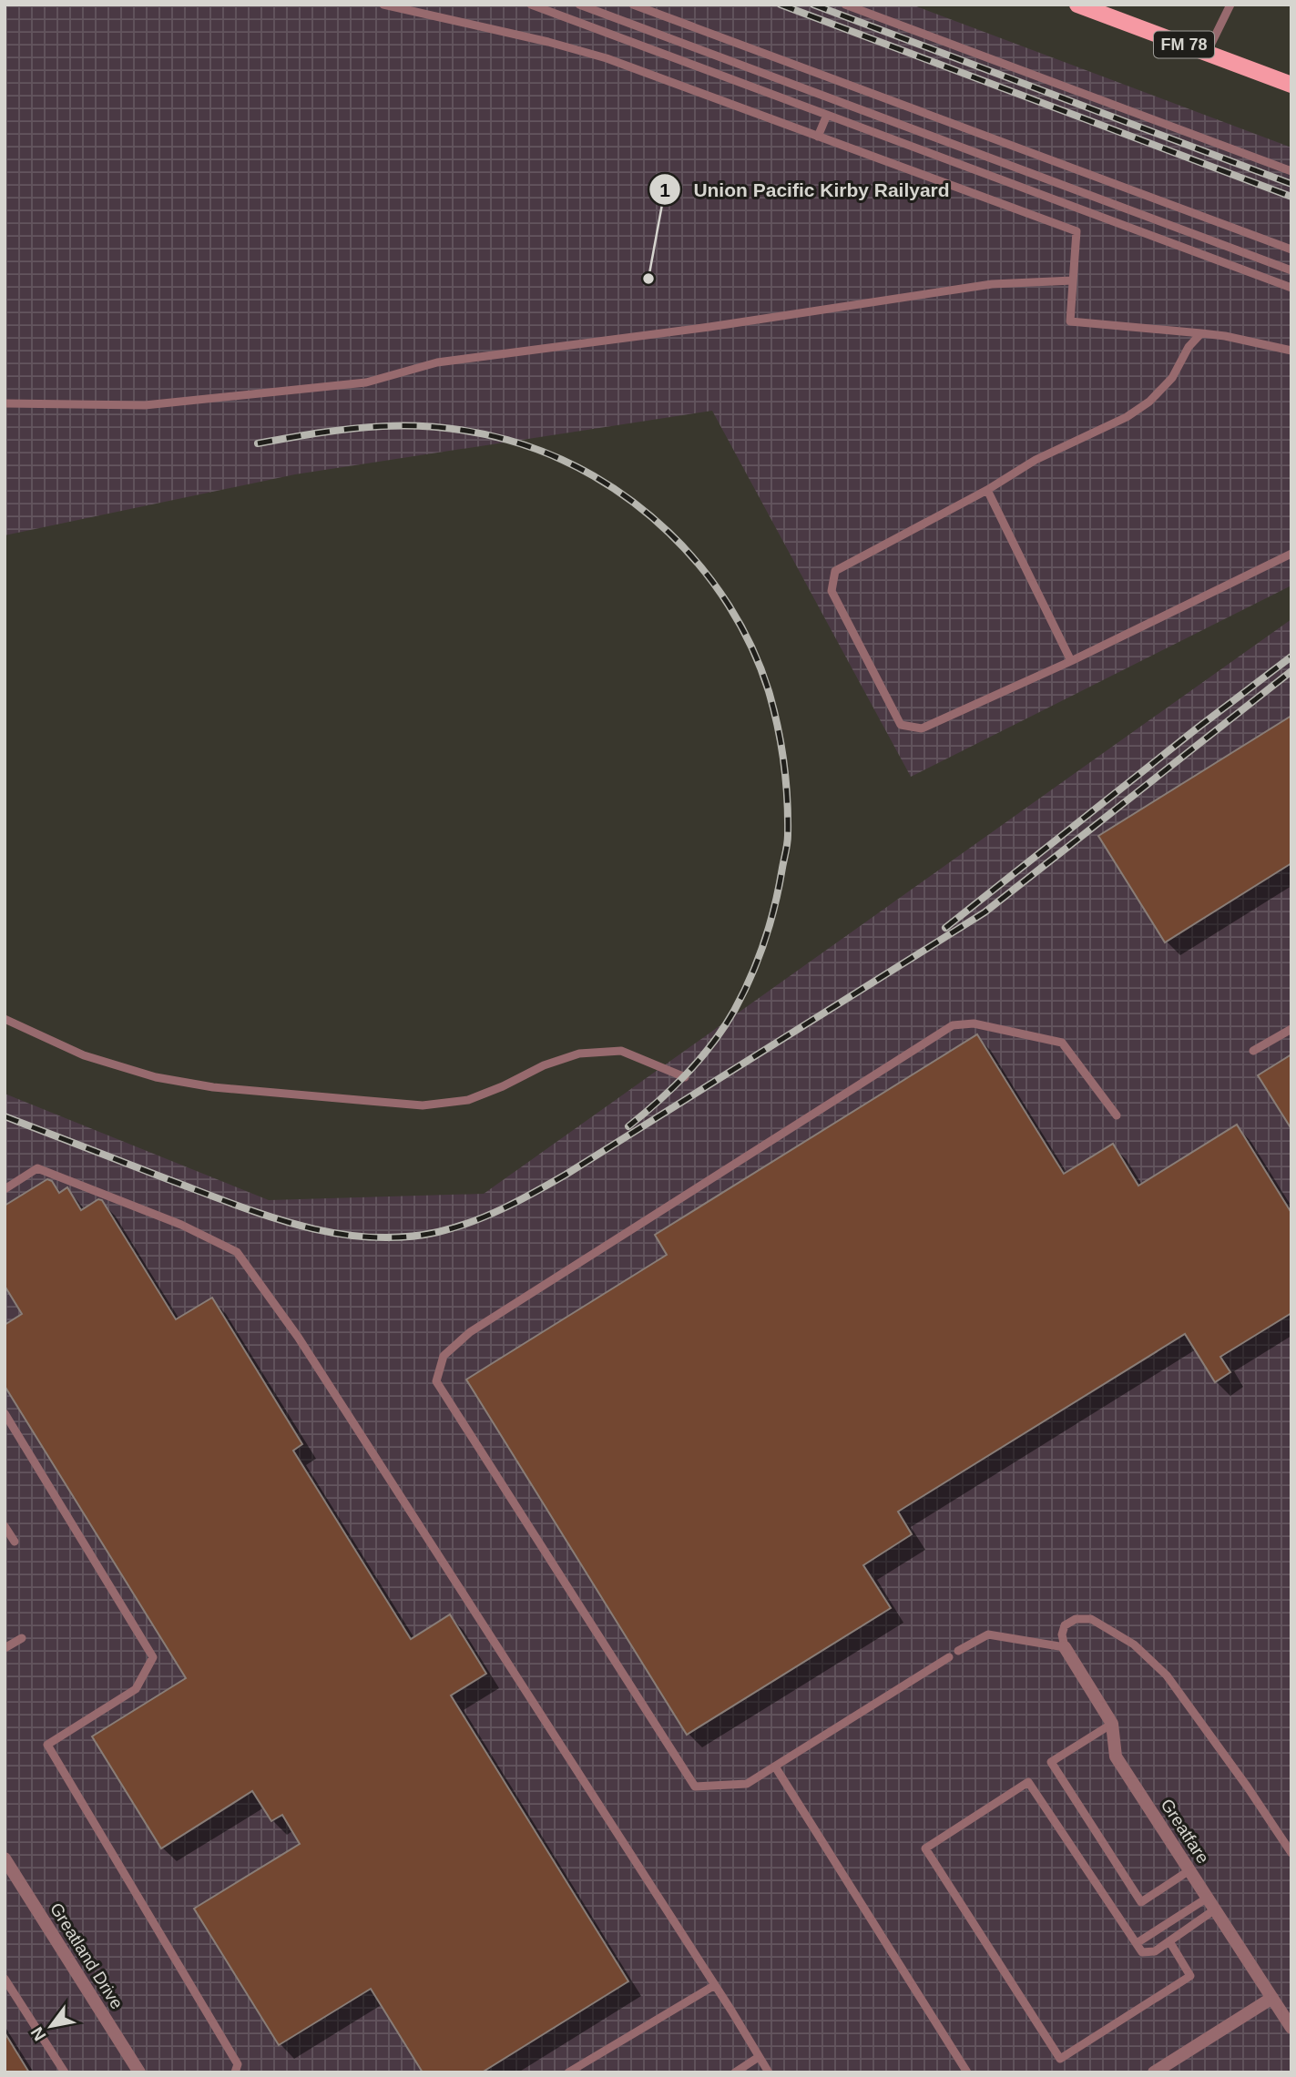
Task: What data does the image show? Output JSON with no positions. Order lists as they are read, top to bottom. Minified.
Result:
{"streets":{"main road":["FM 78"],"street":["Greatfare","Greatland Drive"]},"places":["Union Pacific Kirby Railyard"],"north":"bottom left"}
